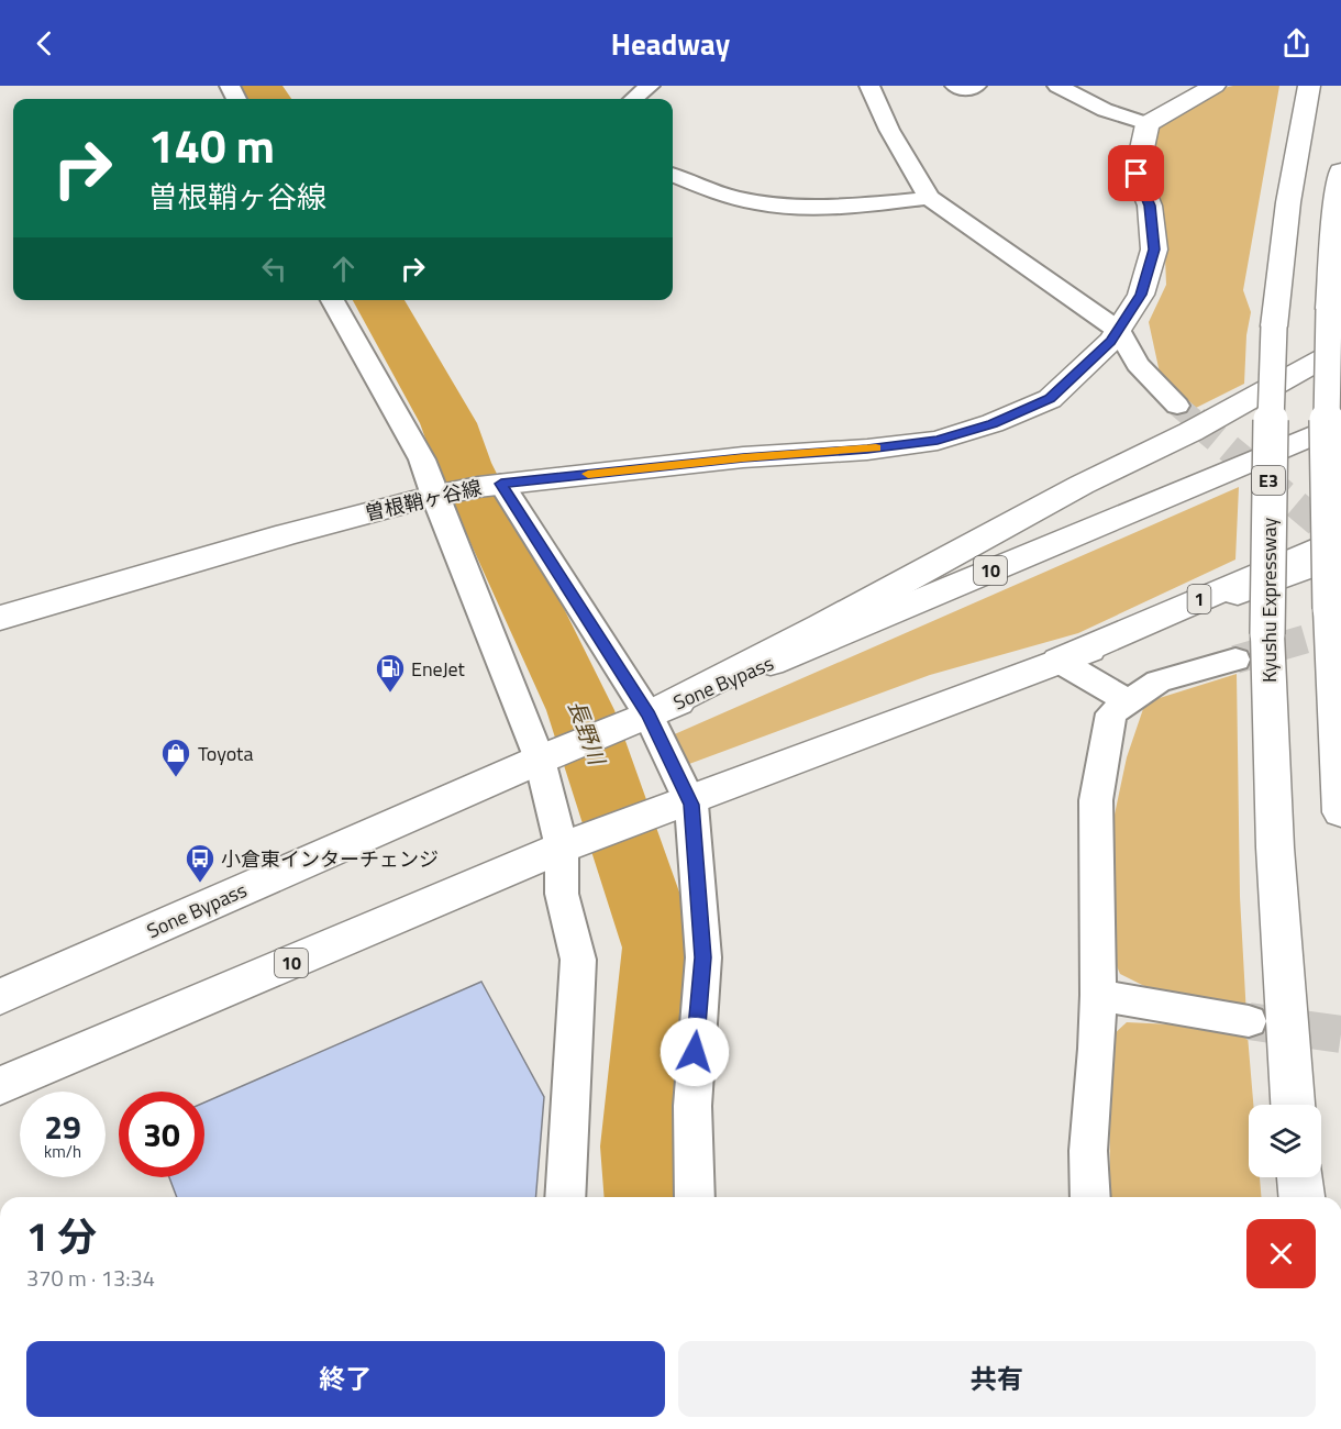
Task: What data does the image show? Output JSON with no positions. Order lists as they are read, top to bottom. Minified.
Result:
{"streets":{"main road":["E3","曽根鞘ヶ谷線","10","1","Kyushu Expressway","Sone Bypass"]},"crossings":[["10","1"]],"water":["長野川"],"places":{"fuel station":["EneJet"],"shop":["Toyota"],"bus stop":["小倉東インターチェンジ"]},"page":{"header":"Headway","turn":["140 m","曽根鞘ヶ谷線"],"speed":"29 km/h","limit":"30","heading":["1 分","370 m · 13:34"],"buttons":["終了","共有"]}}
